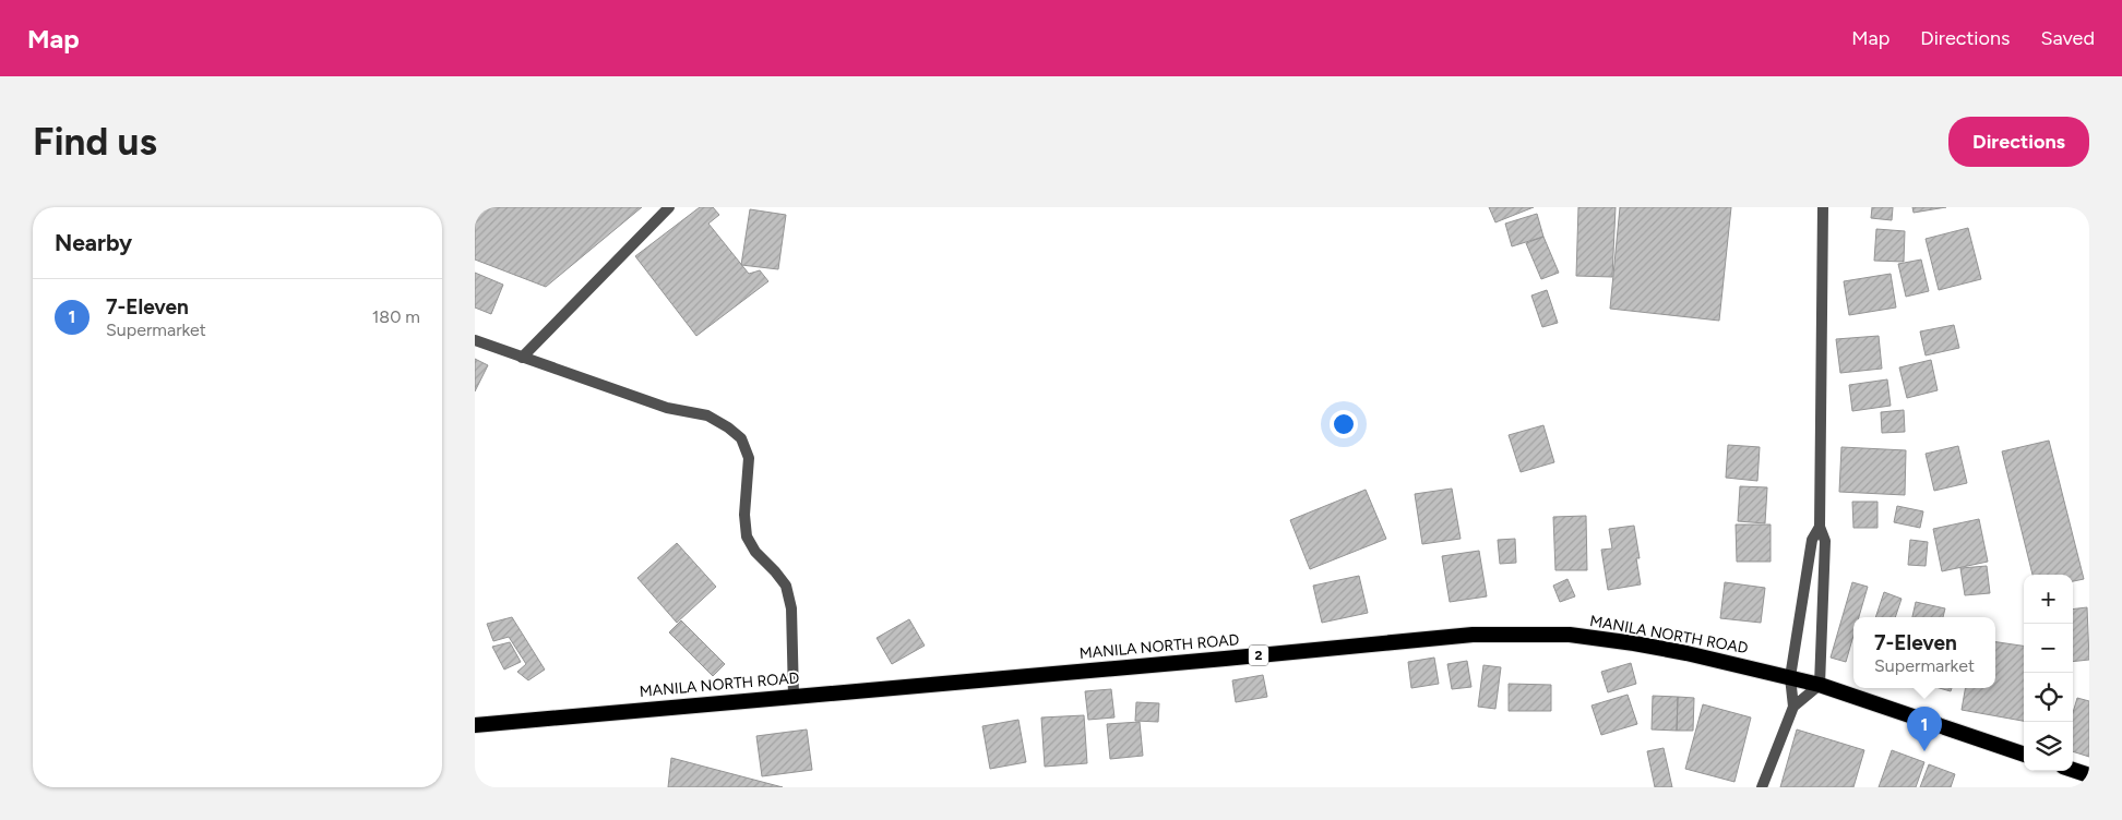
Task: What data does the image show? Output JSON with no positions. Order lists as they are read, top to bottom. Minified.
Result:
{"streets":{"highway":["MANILA NORTH ROAD","2"]},"page":{"header":"Map","nav":["Map","Directions","Saved"],"buttons":"Directions","title":"Find us","heading":"Nearby","list":[{"mark":"1","name":"7-Eleven","note":"Supermarket","value":"180 m"}],"map_buttons":["+","−"],"popup":["7-Eleven","Supermarket"],"pins":"1"}}
